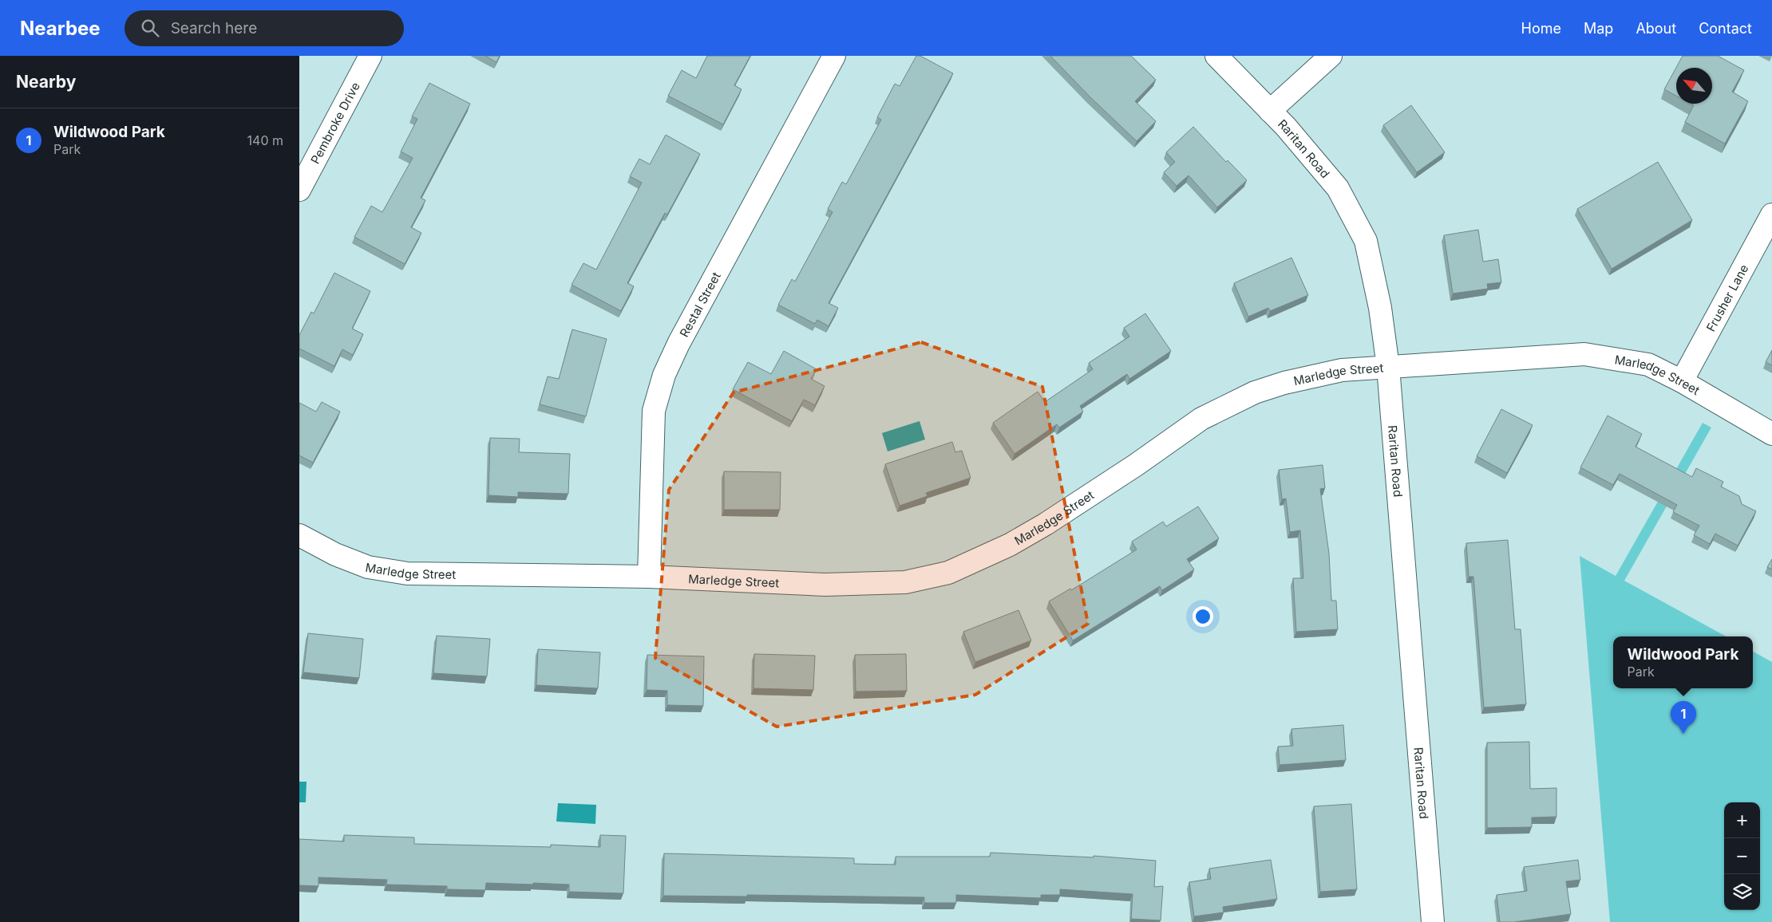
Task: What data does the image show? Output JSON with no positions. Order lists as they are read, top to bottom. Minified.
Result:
{"streets":{"street":["Pembroke Drive","Raritan Road","Frusher Lane","Restal Street","Marledge Street"]},"crossings":[["Raritan Road","Marledge Street"],["Frusher Lane","Marledge Street"],["Restal Street","Marledge Street"]],"north":"top left","page":{"header":"Nearbee","search":"Search here","nav":["Home","Map","About","Contact"],"heading":"Nearby","list":[{"mark":"1","name":"Wildwood Park","note":"Park","value":"140 m"}],"popup":["Wildwood Park","Park"],"pins":"1","map_buttons":["+","−"]}}
